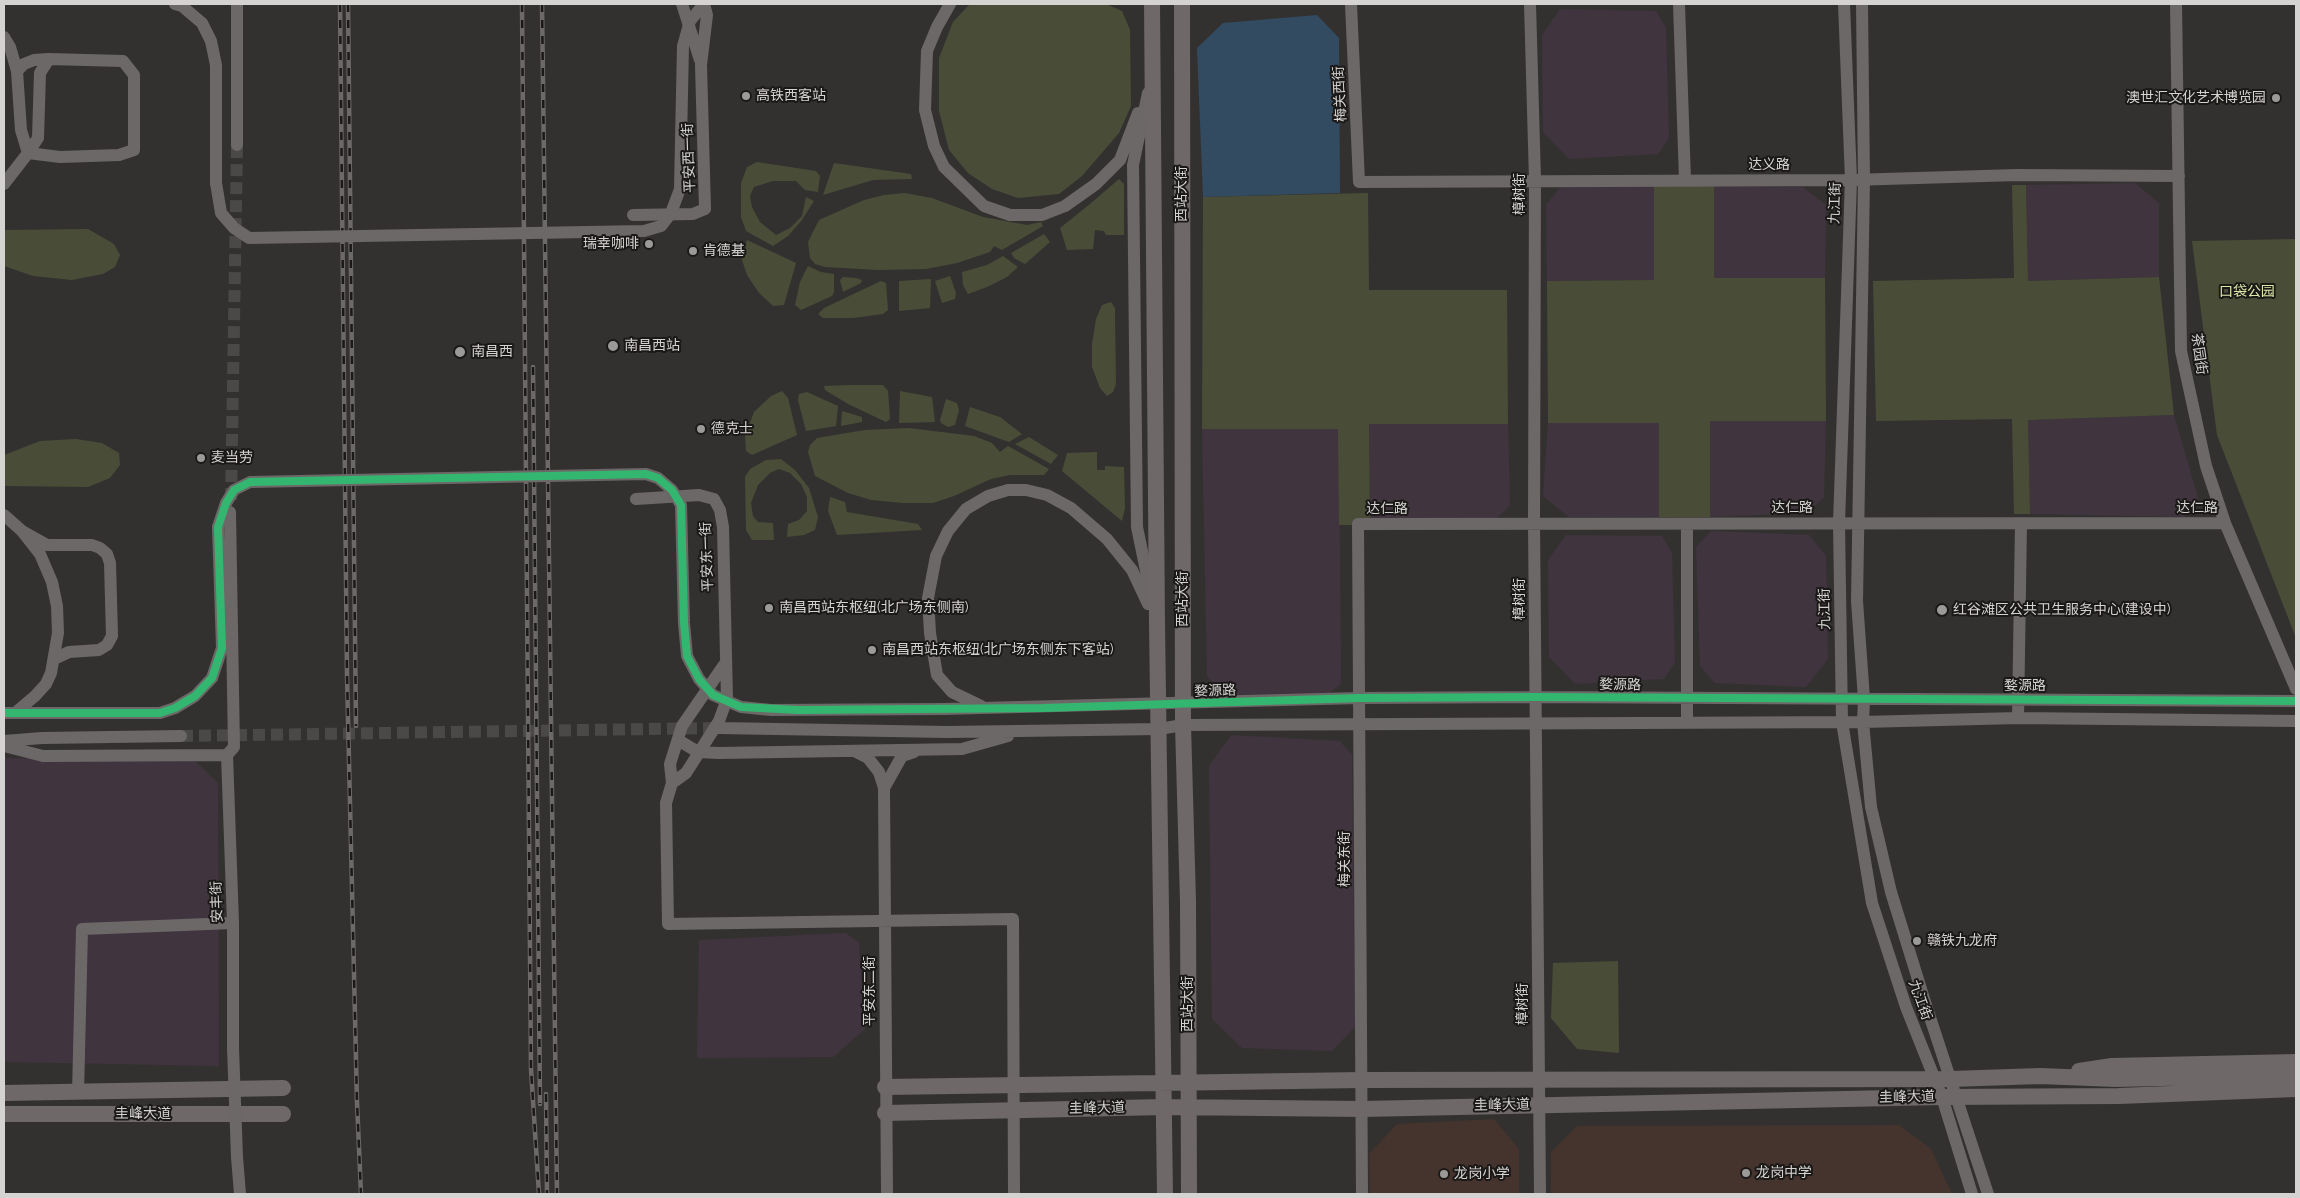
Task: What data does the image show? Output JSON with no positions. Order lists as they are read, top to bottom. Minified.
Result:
{"streets":{"main road":["西站大街","圭峰大道"],"street":["梅关西街","平安西一街","达义路","樟树街","九江街","茶园街","达仁路","平安东一街","婺源路","梅关东街","安丰街","平安东二街"]},"crossings":[["梅关西街","达义路"],["达义路","樟树街"],["达义路","九江街"],["达义路","茶园街"],["西站大街","婺源路"],["西站大街","圭峰大道"],["樟树街","达仁路"],["樟树街","婺源路"],["樟树街","圭峰大道"],["九江街","达仁路"],["九江街","婺源路"],["九江街","圭峰大道"],["茶园街","达仁路"],["达仁路","梅关东街"],["婺源路","梅关东街"],["梅关东街","圭峰大道"],["平安东二街","圭峰大道"]],"parks":["口袋公园"],"places":["高铁西客站","澳世汇文化艺术博览园","瑞幸咖啡","肯德基","南昌西站","南昌西","德克士","麦当劳","南昌西站东枢纽(北广场东侧南)","红谷滩区公共卫生服务中心(建设中)","南昌西站东枢纽(北广场东侧东下客站)","赣铁九龙府","龙岗中学","龙岗小学"]}
